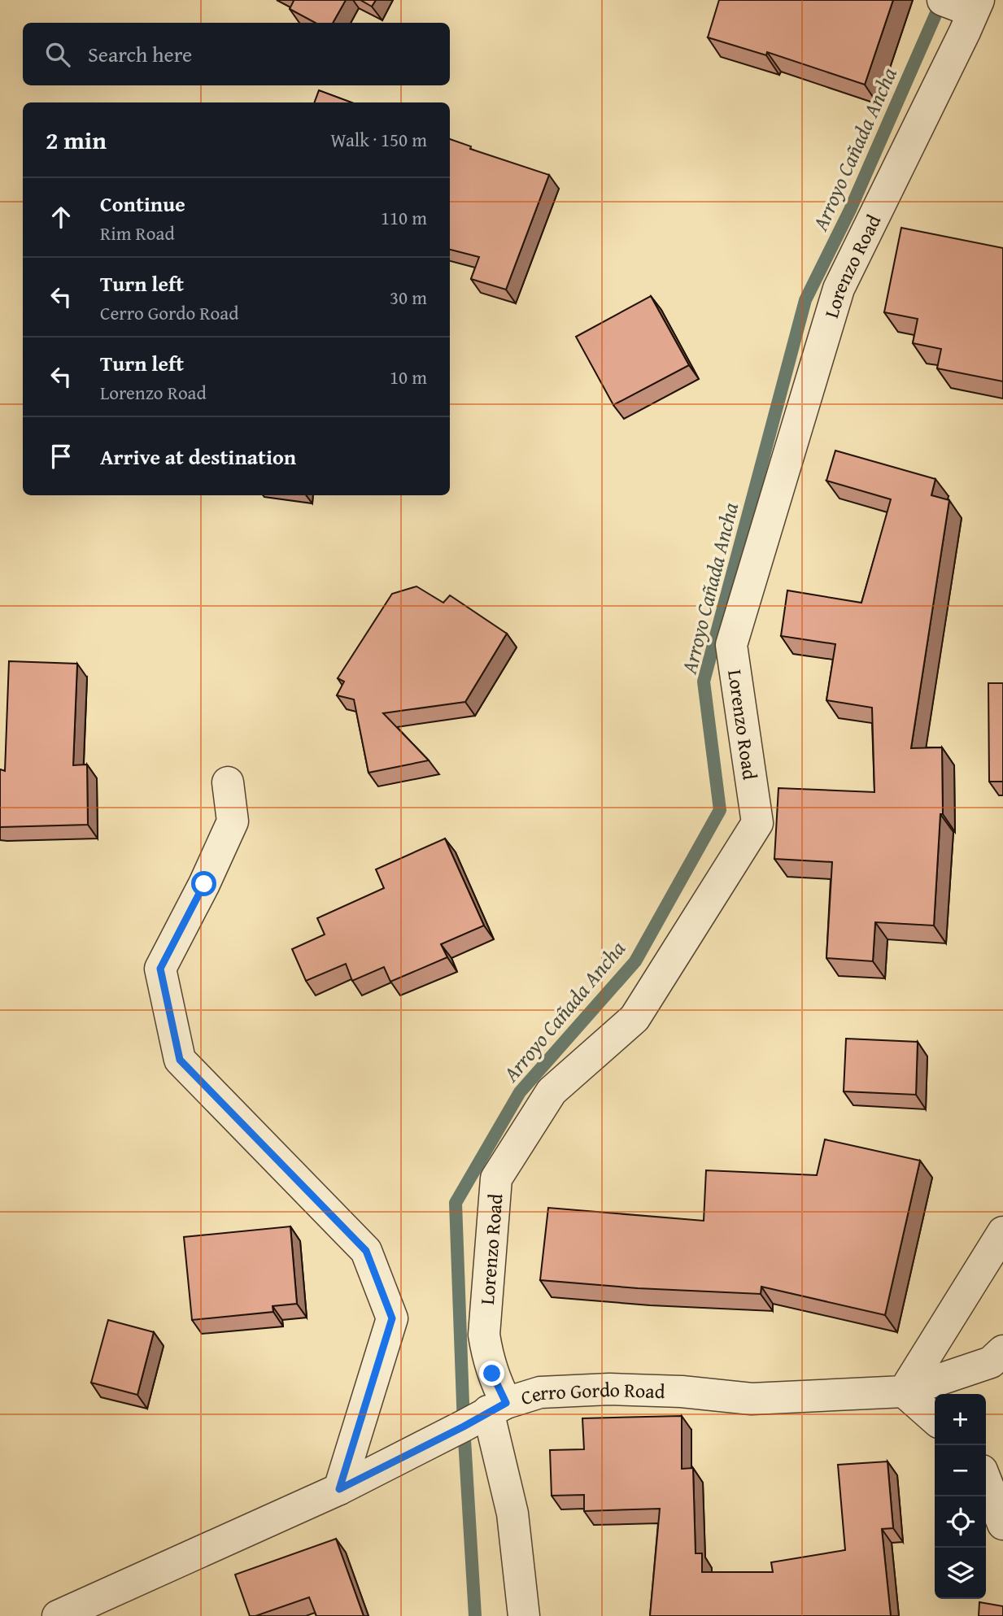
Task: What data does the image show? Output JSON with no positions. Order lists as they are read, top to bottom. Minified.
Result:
{"streets":{"street":["Lorenzo Road","Cerro Gordo Road"]},"crossings":[["Lorenzo Road","Cerro Gordo Road"]],"water":["Arroyo Cañada Ancha"],"page":{"search":"Search here","heading":["2 min","Walk · 150 m"],"list":[["Continue","Rim Road","110 m"],["Turn left","Cerro Gordo Road","30 m"],["Turn left","Lorenzo Road","10 m"],"Arrive at destination"],"map_buttons":["+","−"]}}
